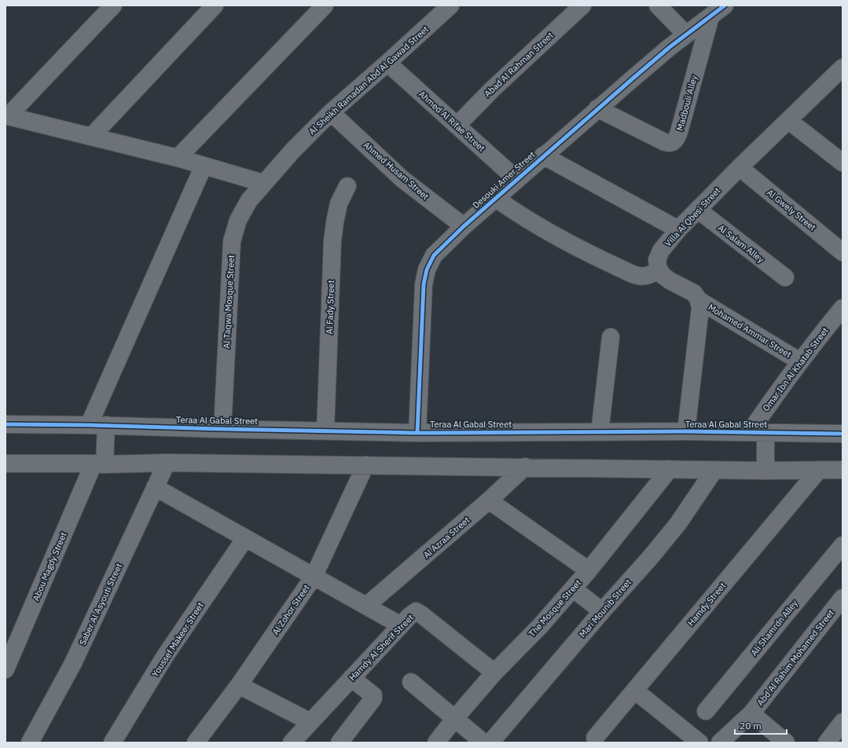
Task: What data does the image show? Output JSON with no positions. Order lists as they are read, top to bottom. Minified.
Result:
{"streets":{"street":["Abad Al Rahman Street","Al Sheikh Ramadan Abd Al Gawad Street","Madbouli Alley","Ahmed Al Rifae Street","Ahmed Husam Street","Desouki Amer Street","Al Gwely Street","Villa Al Qbesi Street","Al Salam Alley","Al Taqwa Mosque Street","Al Fady Street","Mohamed Ammar Street","Omar Ibn Al Khatab Street","Teraa Al Gabal Street","Al Azraa Street","Abou Magdy Street","Saber Al Asyouti Street","Hamdy Street","The Mosque Street","Mari Mounib Street","Al Zohor Street","Ali Shamrdn Alley","Youssef Makeer Street","Hamdy Al Sherif Street","Abd Al Rahim Mohamed Street"]},"crossings":[["Abad Al Rahman Street","Ahmed Al Rifae Street"],["Al Sheikh Ramadan Abd Al Gawad Street","Ahmed Al Rifae Street"],["Al Sheikh Ramadan Abd Al Gawad Street","Ahmed Husam Street"],["Al Sheikh Ramadan Abd Al Gawad Street","Al Taqwa Mosque Street"],["Madbouli Alley","Desouki Amer Street"],["Ahmed Al Rifae Street","Desouki Amer Street"],["Ahmed Husam Street","Desouki Amer Street"],["Desouki Amer Street","Teraa Al Gabal Street"],["Al Gwely Street","Villa Al Qbesi Street"],["Villa Al Qbesi Street","Al Salam Alley"],["Al Taqwa Mosque Street","Teraa Al Gabal Street"],["Al Fady Street","Teraa Al Gabal Street"],["Mohamed Ammar Street","Omar Ibn Al Khatab Street"],["Omar Ibn Al Khatab Street","Teraa Al Gabal Street"],["The Mosque Street","Hamdy Al Sherif Street"]],"scale_bar":"20 m"}
